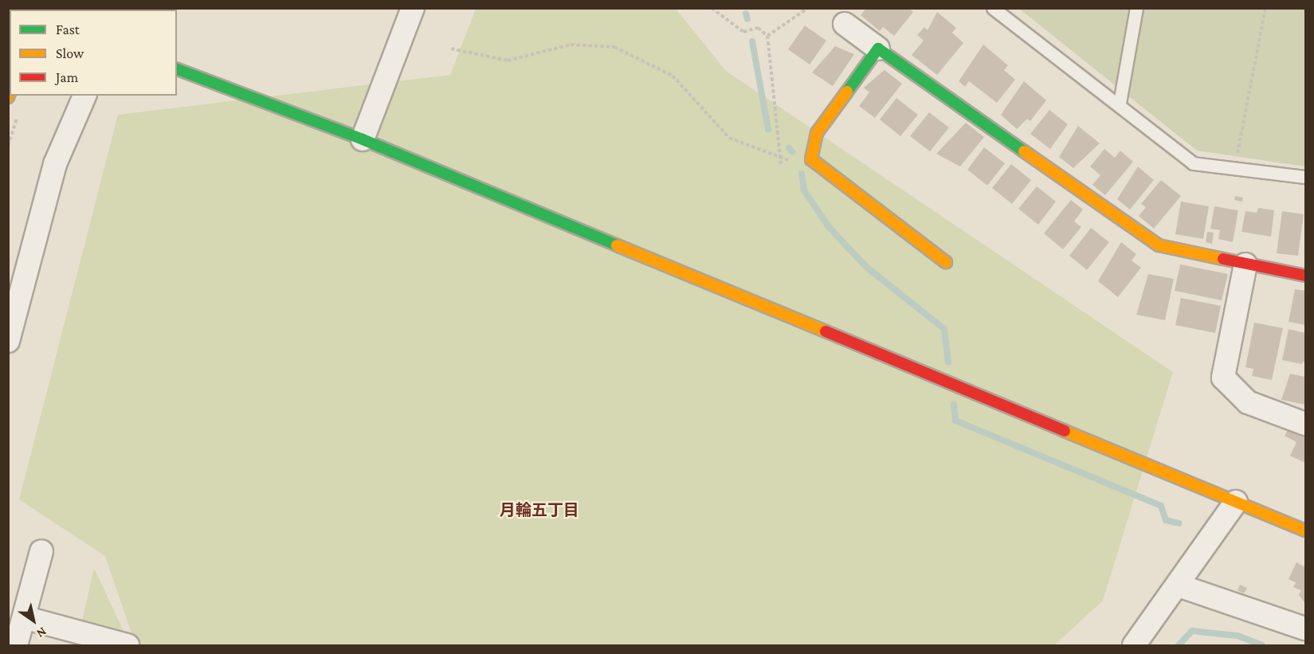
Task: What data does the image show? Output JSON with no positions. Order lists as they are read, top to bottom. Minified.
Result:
{"districts":["月輪五丁目"],"legend":["Fast","Slow","Jam"],"north":"bottom right"}
